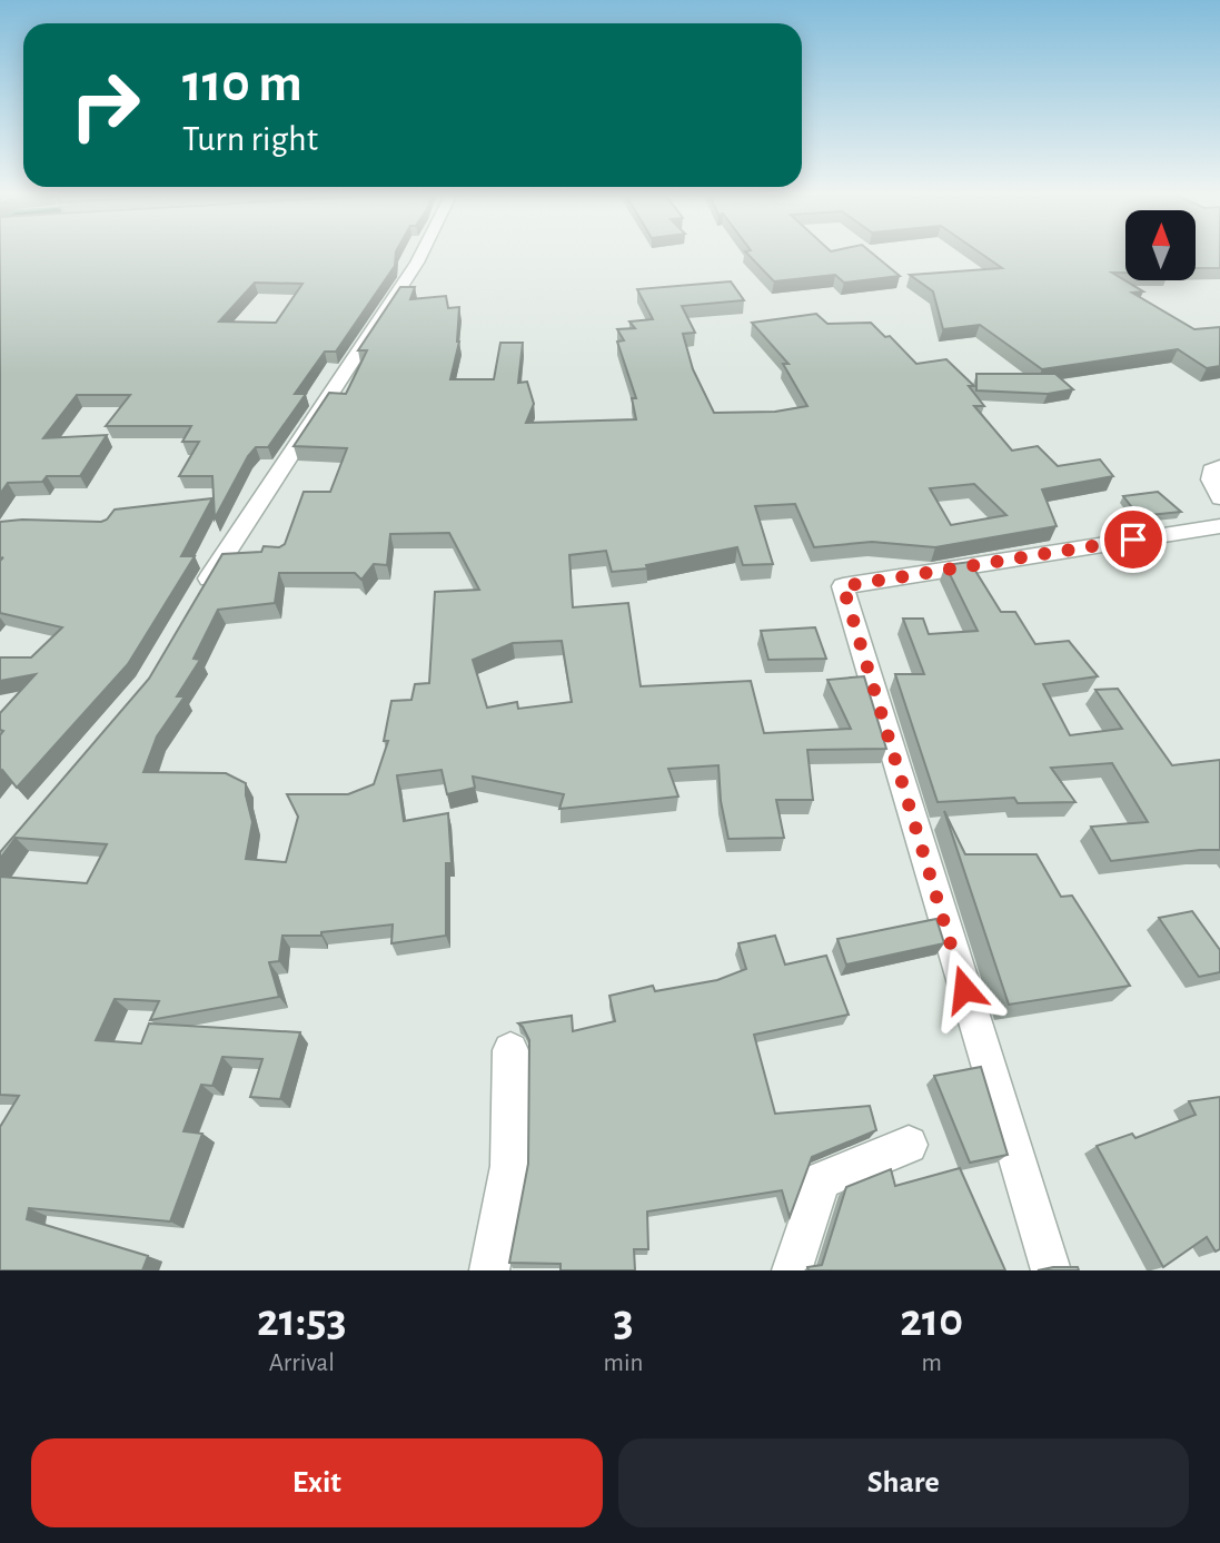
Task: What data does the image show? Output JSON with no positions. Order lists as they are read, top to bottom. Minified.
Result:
{"north":"top","page":{"turn":["110 m","Turn right"],"eta":["21:53","Arrival","3","min","210","m"],"buttons":["Exit","Share"]}}
